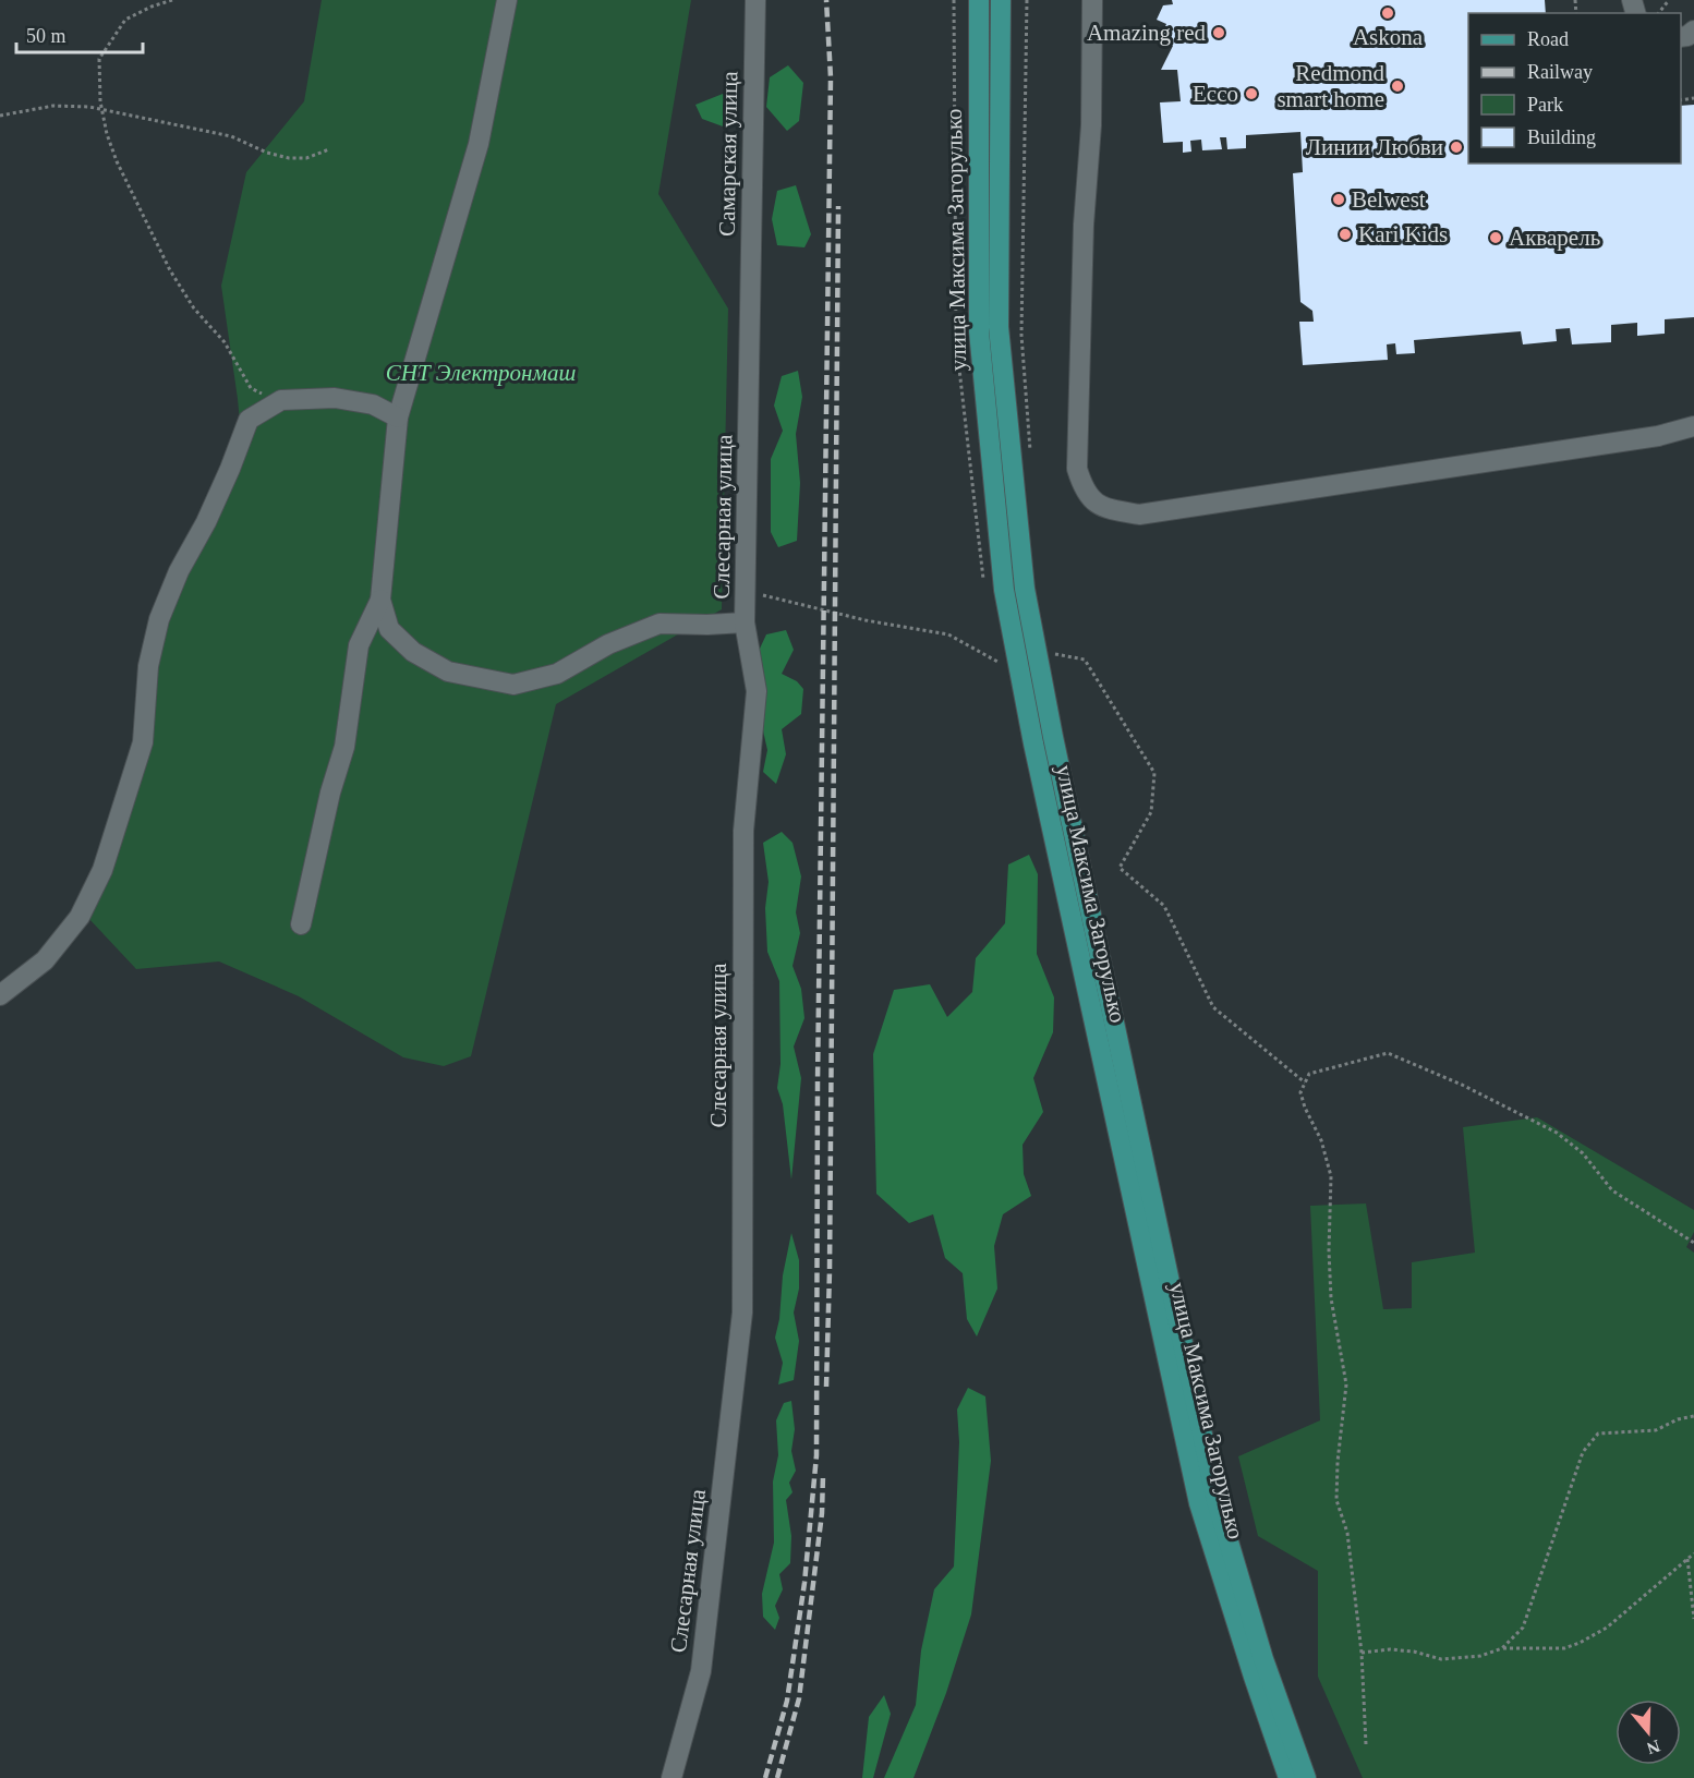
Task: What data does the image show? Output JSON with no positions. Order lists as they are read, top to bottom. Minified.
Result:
{"streets":{"main road":["улица Максима Загорулько"],"street":["Самарская улица","Слесарная улица"]},"crossings":[["Самарская улица","Слесарная улица"]],"parks":["СНТ Электронмаш"],"places":["Askona","Amazing red","Redmond smart home","Ecco","Линии Любви","Belwest","Kari Kids","Акварель"],"legend":["Road","Railway","Park","Building"],"scale_bar":"50 m","north":"bottom"}
